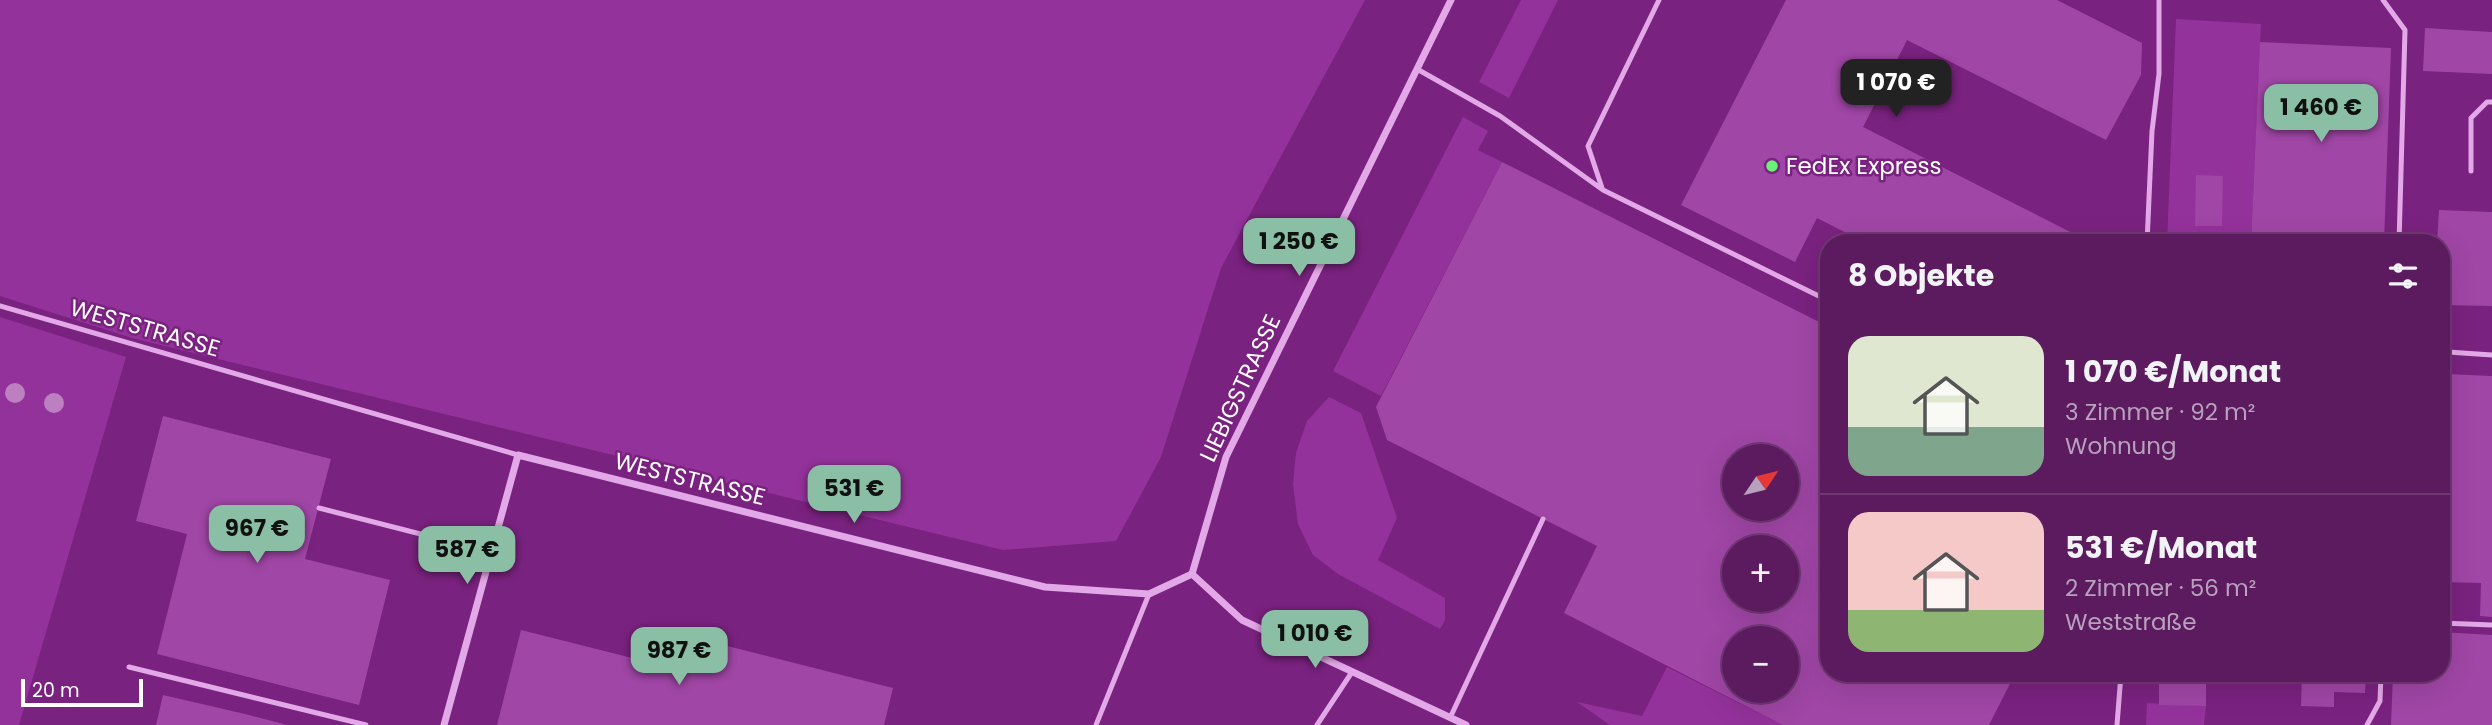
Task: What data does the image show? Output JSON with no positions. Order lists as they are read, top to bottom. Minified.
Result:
{"streets":{"street":["WESTSTRASSE","LIEBIGSTRASSE"]},"crossings":[["WESTSTRASSE","LIEBIGSTRASSE"]],"places":["FedEx Express"],"scale_bar":"20 m","north":"top right","page":{"price":["1 070 €","1 460 €","1 250 €","531 €","967 €","587 €","1 010 €","987 €"],"heading":"8 Objekte","list":[{"name":"1 070 €/Monat","note":"3 Zimmer · 92 m² · Wohnung"},{"name":"531 €/Monat","note":"2 Zimmer · 56 m² · Weststraße"}],"map_buttons":["+","−"],"scale":"20 m"}}
